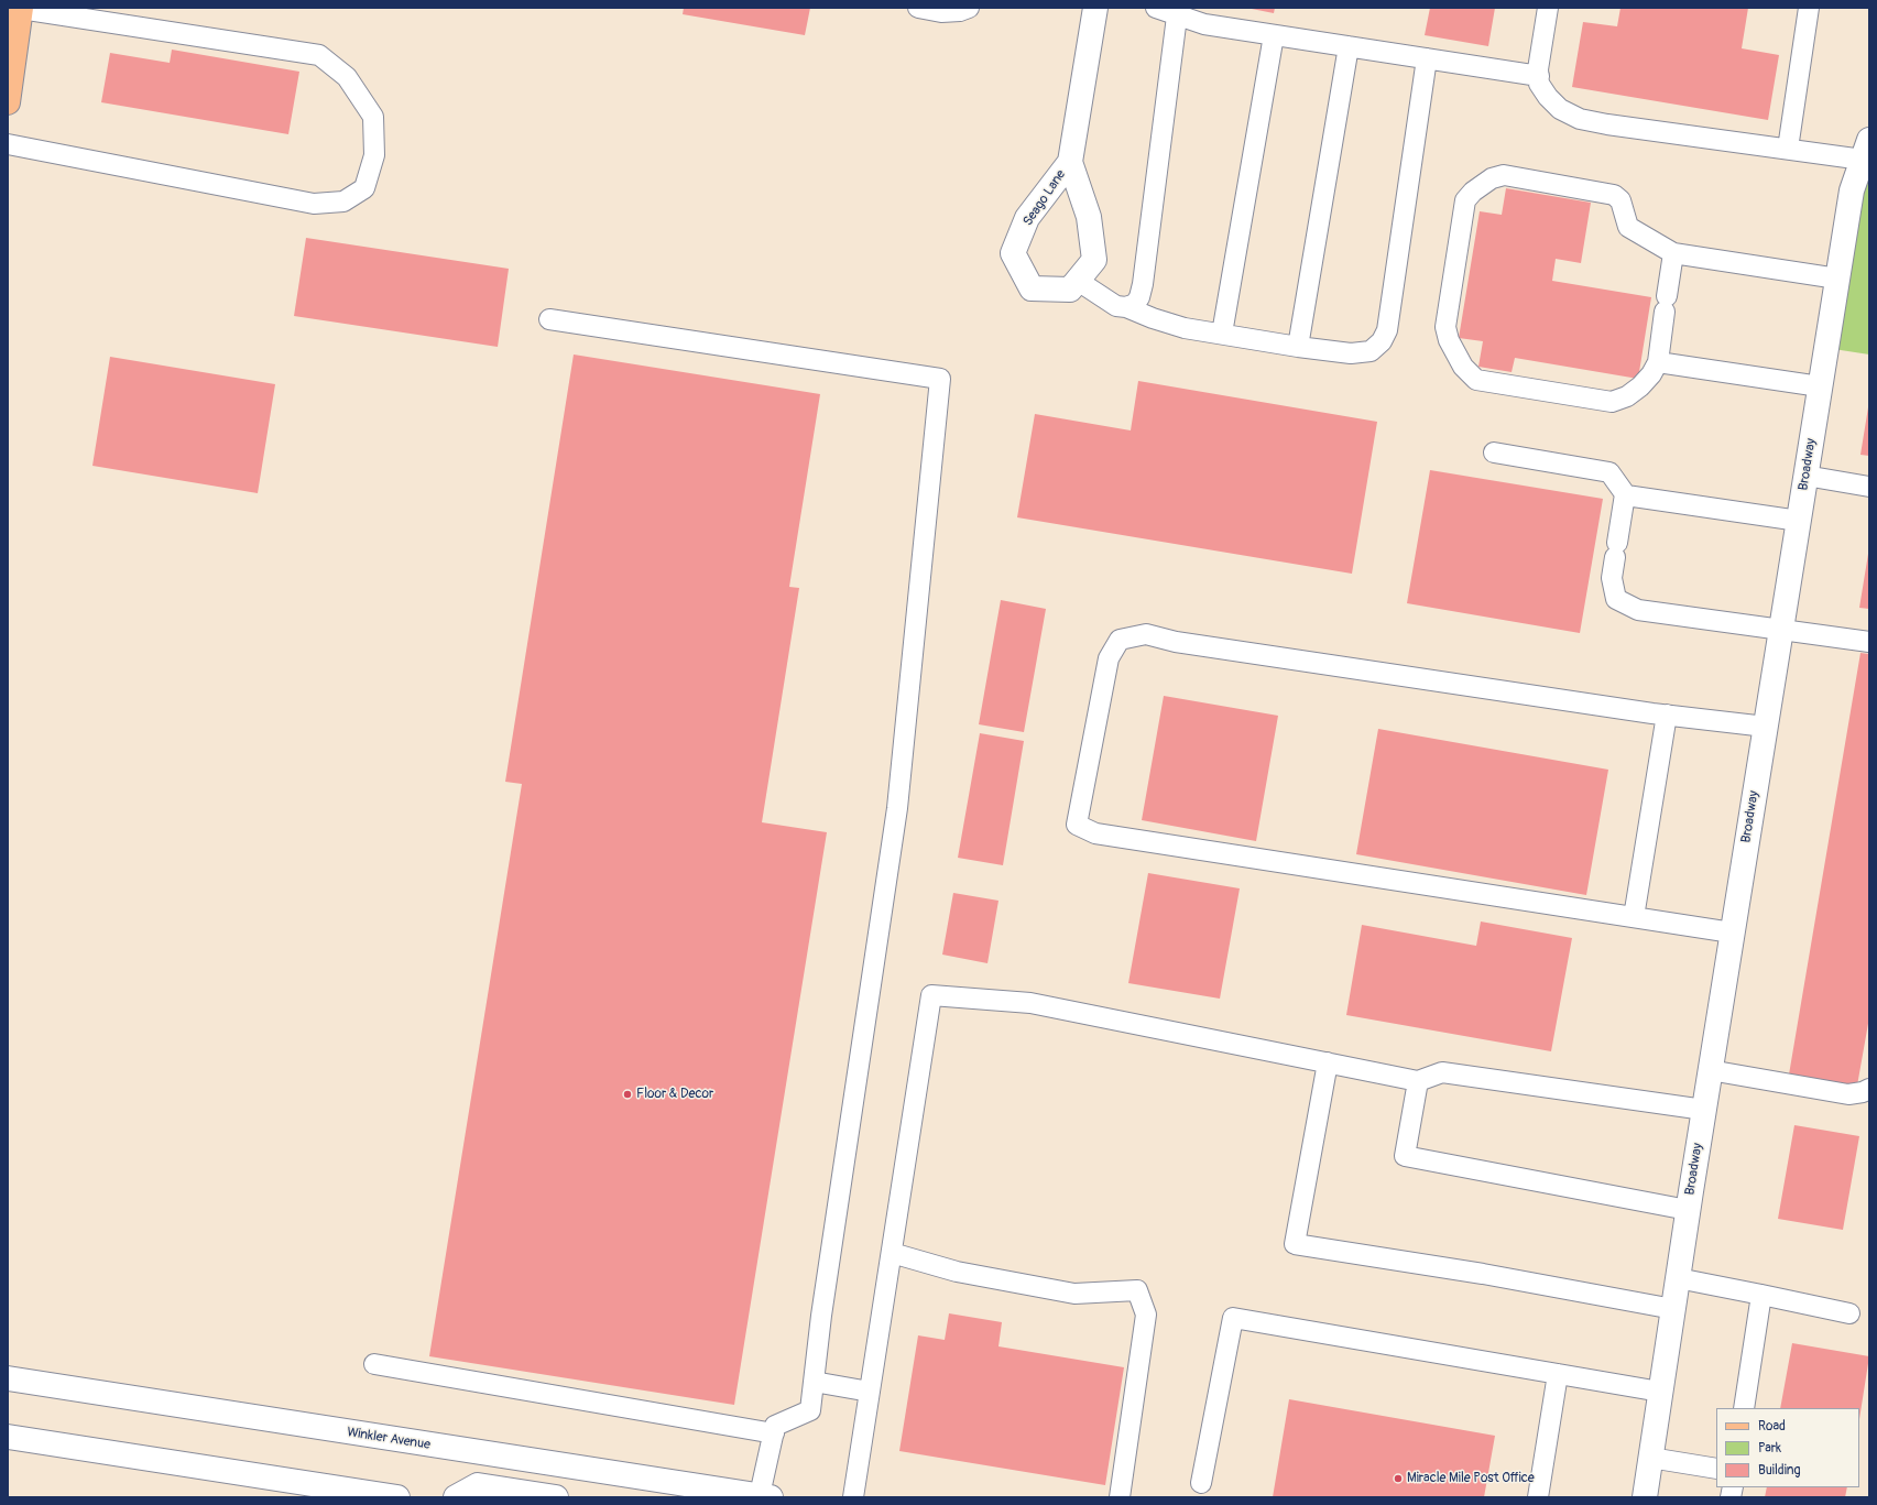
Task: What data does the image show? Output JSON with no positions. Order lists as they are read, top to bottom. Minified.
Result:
{"streets":{"street":["Seago Lane","Broadway","Winkler Avenue"]},"places":["Floor & Decor","Miracle Mile Post Office"],"legend":["Road","Park","Building"]}
